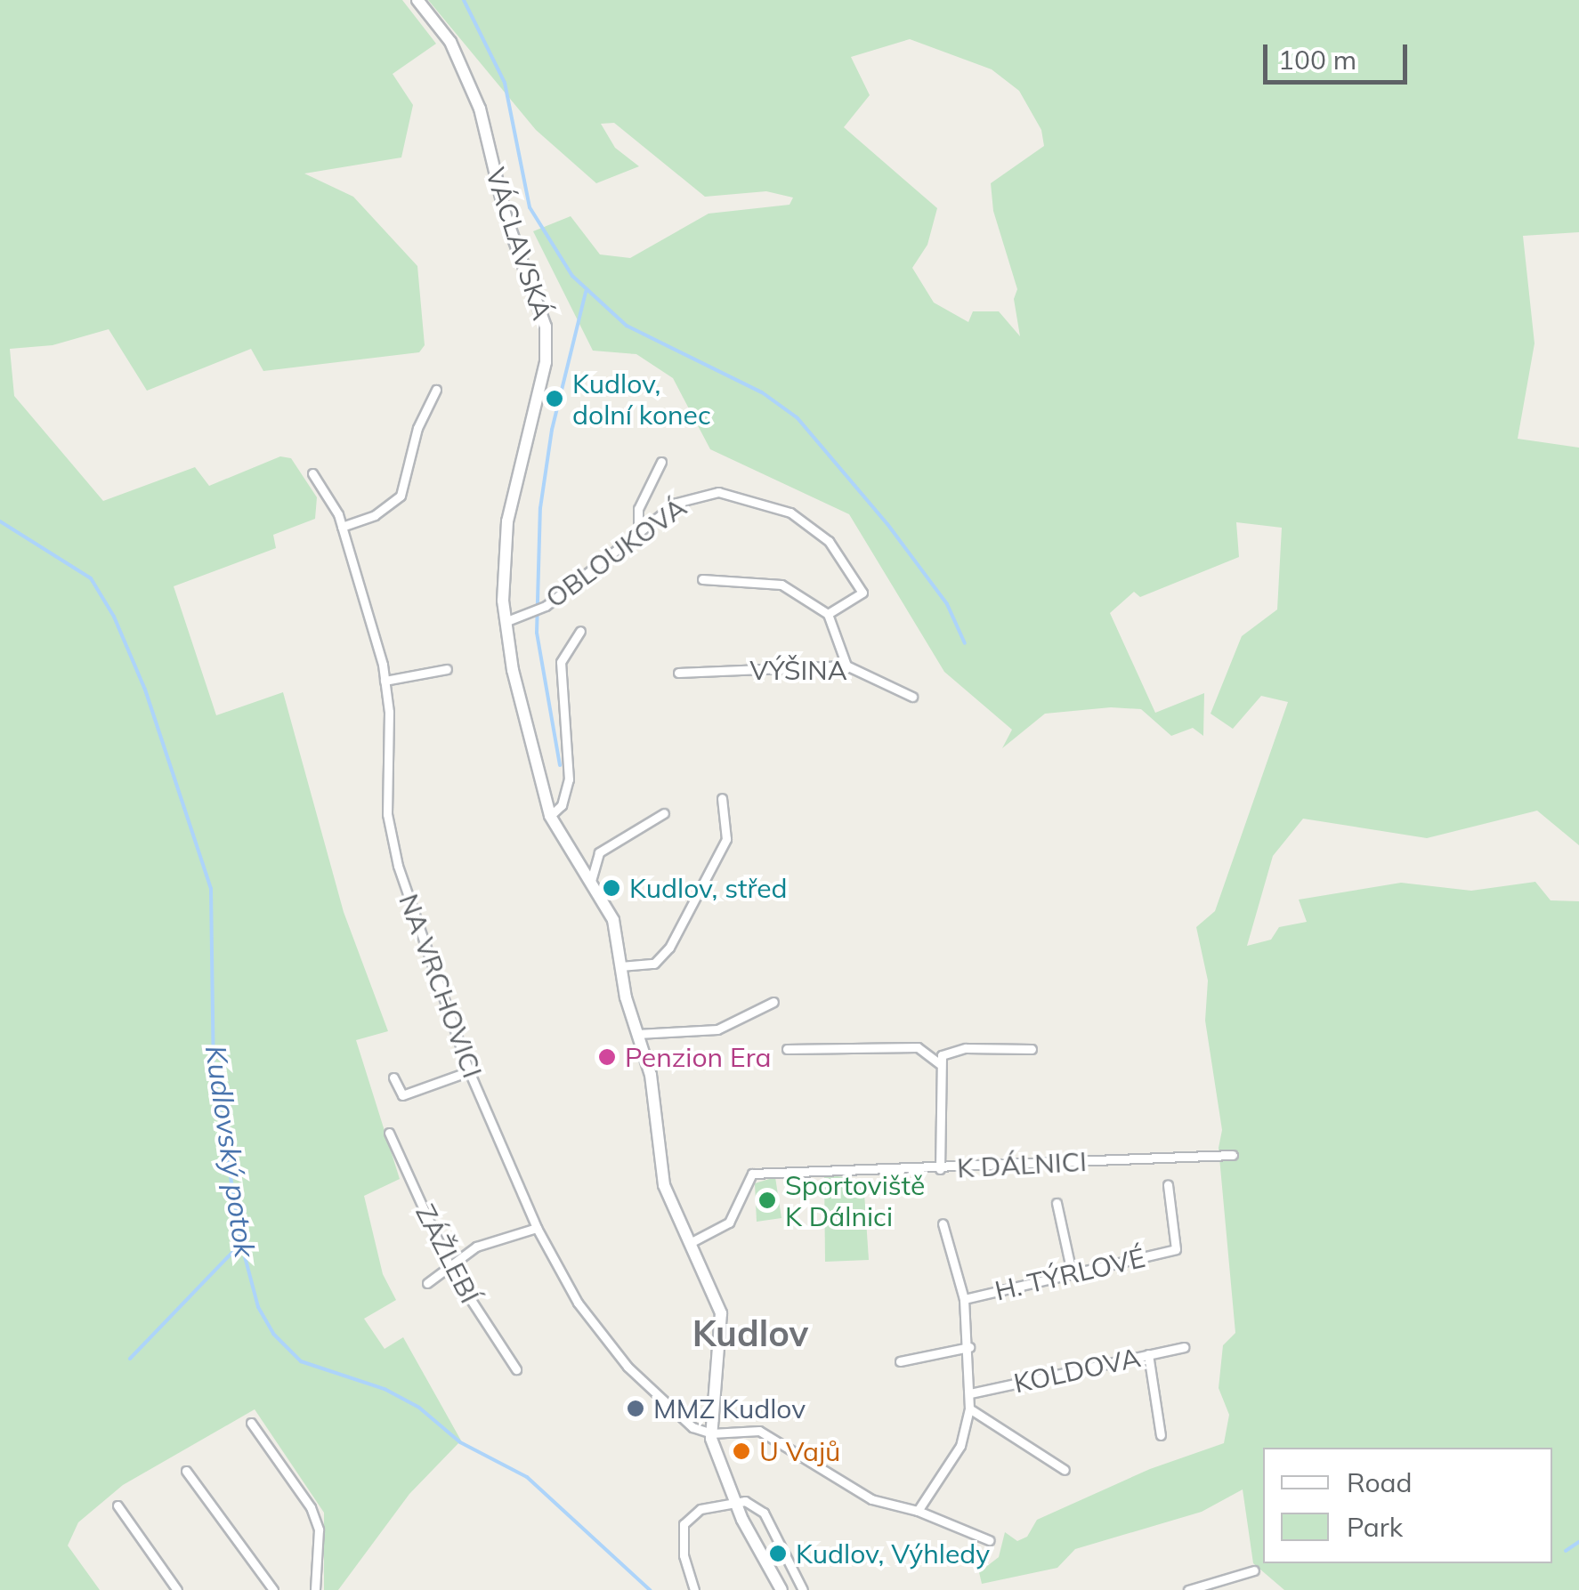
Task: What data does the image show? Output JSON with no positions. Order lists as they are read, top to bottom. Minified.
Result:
{"streets":{"street":["VÁCLAVSKÁ","OBLOUKOVÁ","VÝŠINA","NA VRCHOVICI","K DÁLNICI","ZÁŽLEBÍ","H. TÝRLOVÉ","KOLDOVA"]},"crossings":[["VÁCLAVSKÁ","OBLOUKOVÁ"],["VÁCLAVSKÁ","NA VRCHOVICI"],["VÁCLAVSKÁ","K DÁLNICI"]],"districts":["Kudlov"],"water":["Kudlovský potok"],"places":["Kudlov, dolní konec","Kudlov, střed","Penzion Era","Sportoviště K Dálnici","MMZ Kudlov","U Vajů","Kudlov, Výhledy"],"legend":["Road","Park"],"scale_bar":"100 m"}
